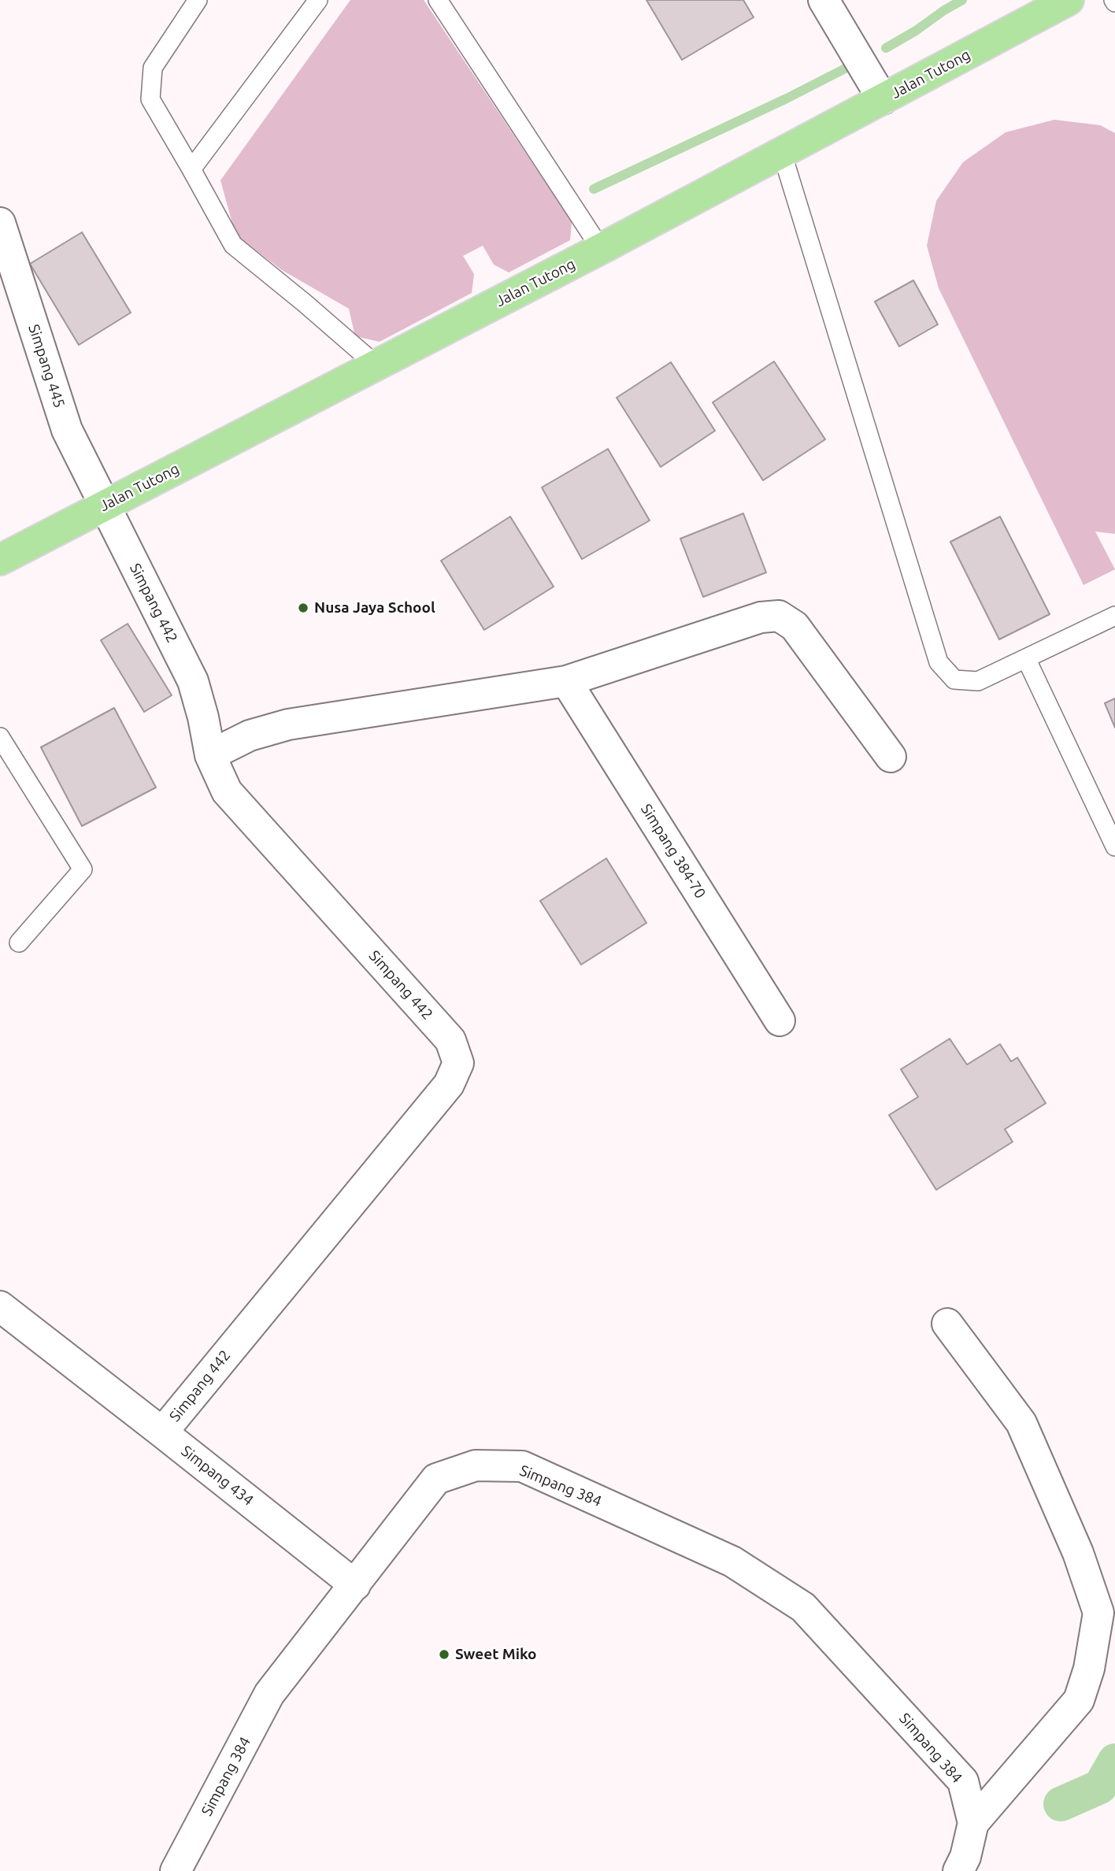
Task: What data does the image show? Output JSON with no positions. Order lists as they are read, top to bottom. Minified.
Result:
{"streets":{"main road":["Jalan Tutong"],"street":["Simpang 445","Simpang 442","Simpang 384-70","Simpang 434","Simpang 384"]},"crossings":[["Jalan Tutong","Simpang 445"],["Jalan Tutong","Simpang 442"],["Simpang 445","Simpang 442"],["Simpang 442","Simpang 434"],["Simpang 434","Simpang 384"]],"places":["Nusa Jaya School","Sweet Miko"]}
